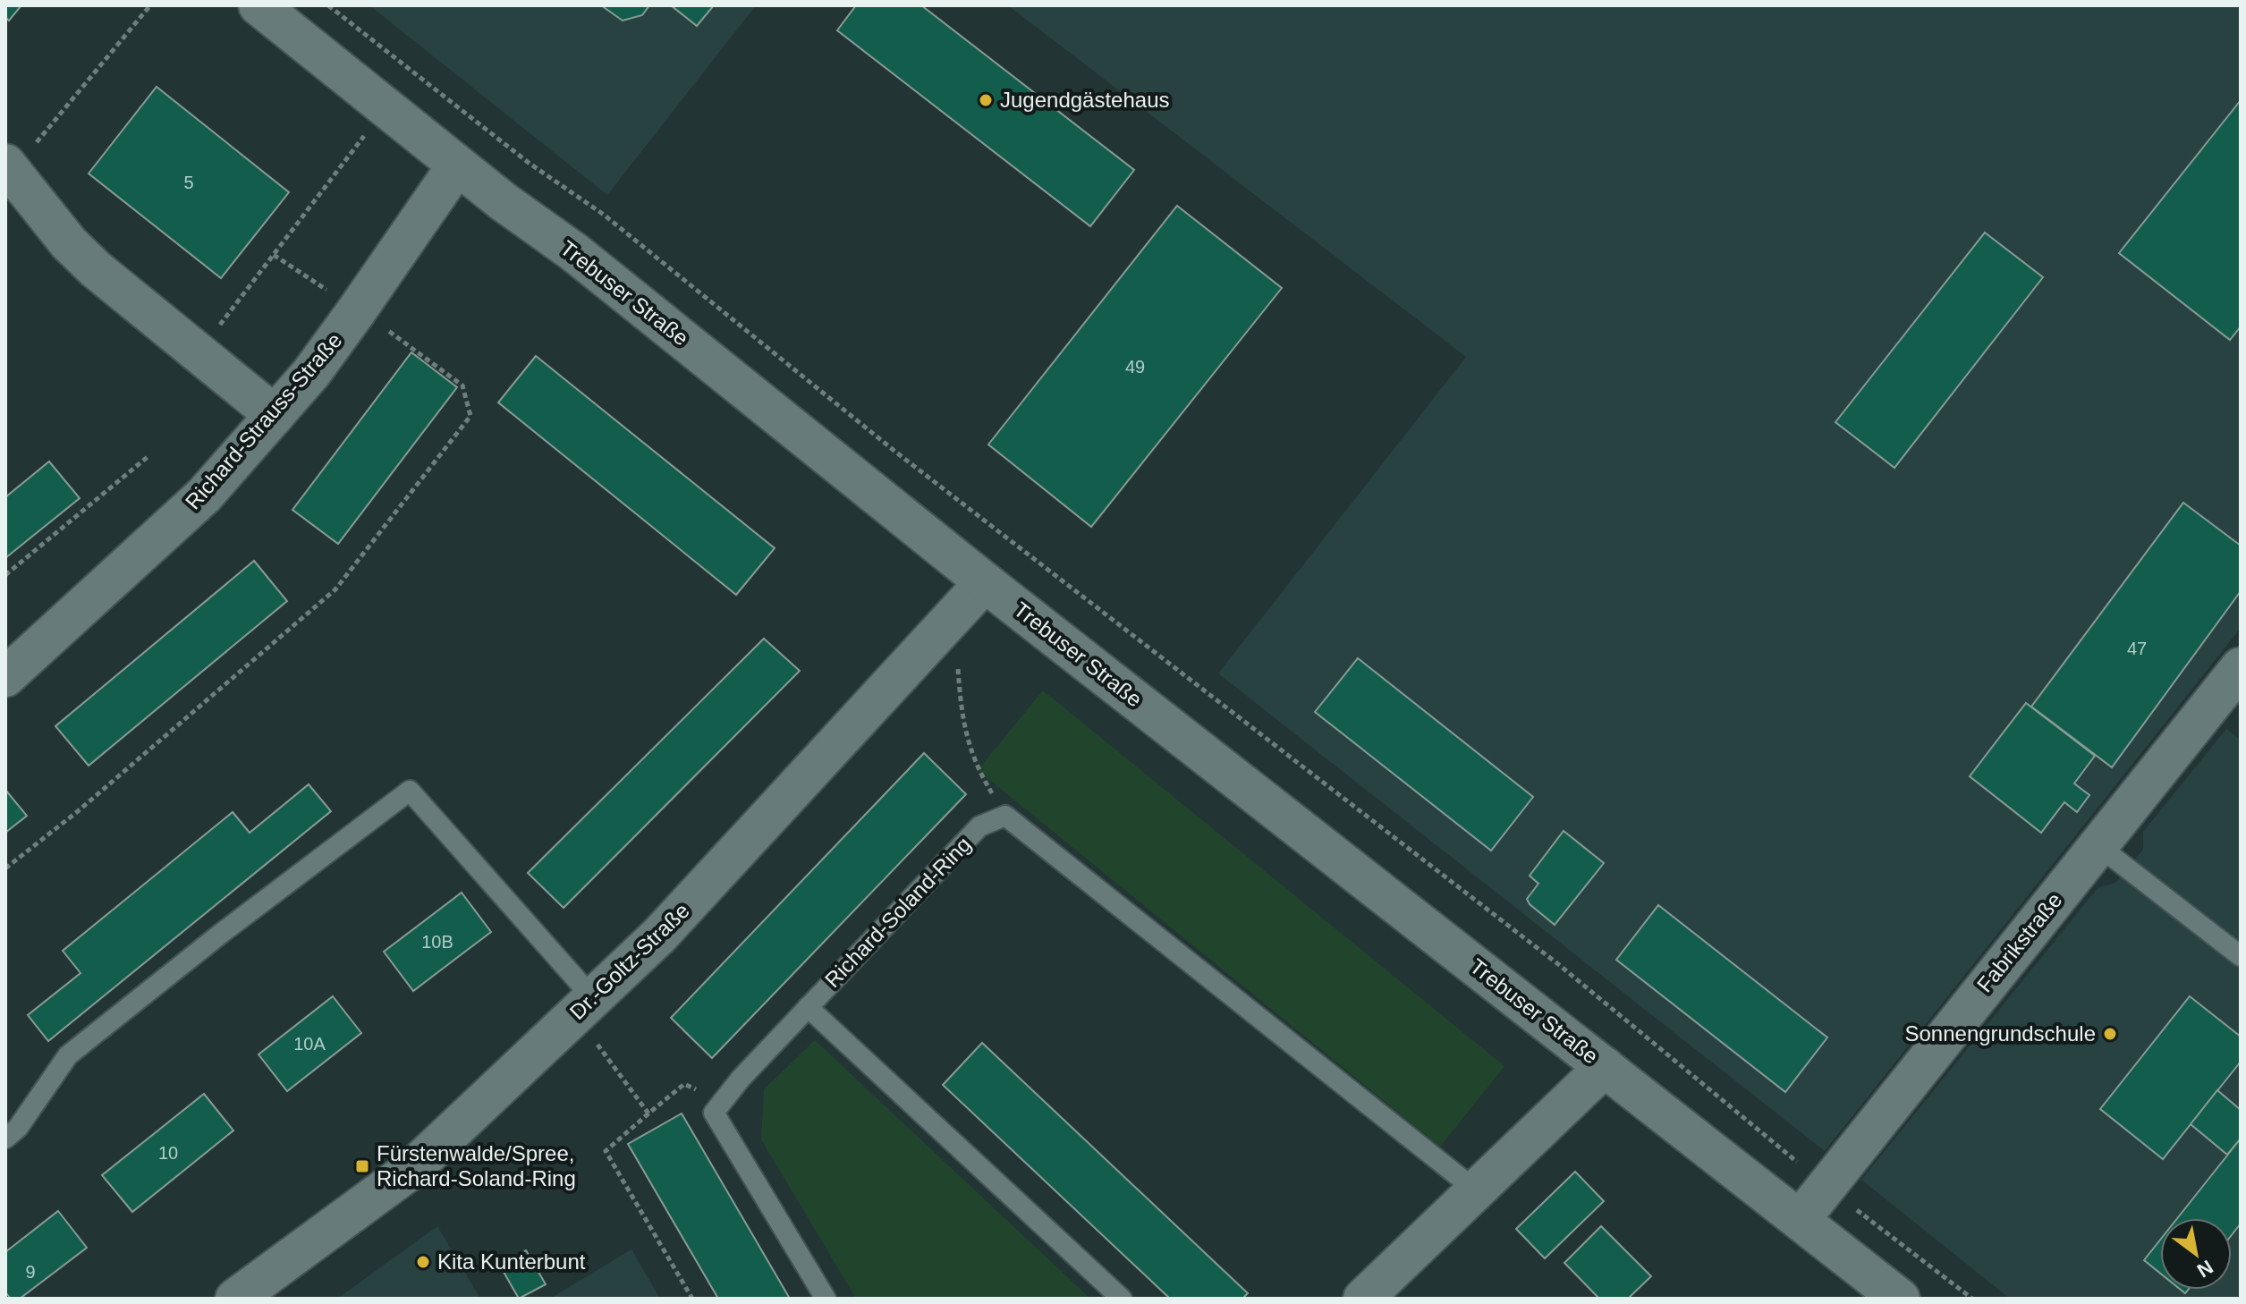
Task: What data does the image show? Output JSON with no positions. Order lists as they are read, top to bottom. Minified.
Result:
{"streets":{"street":["Trebuser Straße","Richard-Strauss-Straße","Fabrikstraße","Dr.-Goltz-Straße"],"lane":["Richard-Soland-Ring"]},"crossings":[["Trebuser Straße","Richard-Strauss-Straße"],["Trebuser Straße","Fabrikstraße"],["Trebuser Straße","Dr.-Goltz-Straße"]],"places":{"other":["Jugendgästehaus","Sonnengrundschule","Kita Kunterbunt"],"transit":["Fürstenwalde/Spree, Richard-Soland-Ring"]},"house_numbers":["5","49","47","10B","10A","10","9"],"north":"bottom right"}
